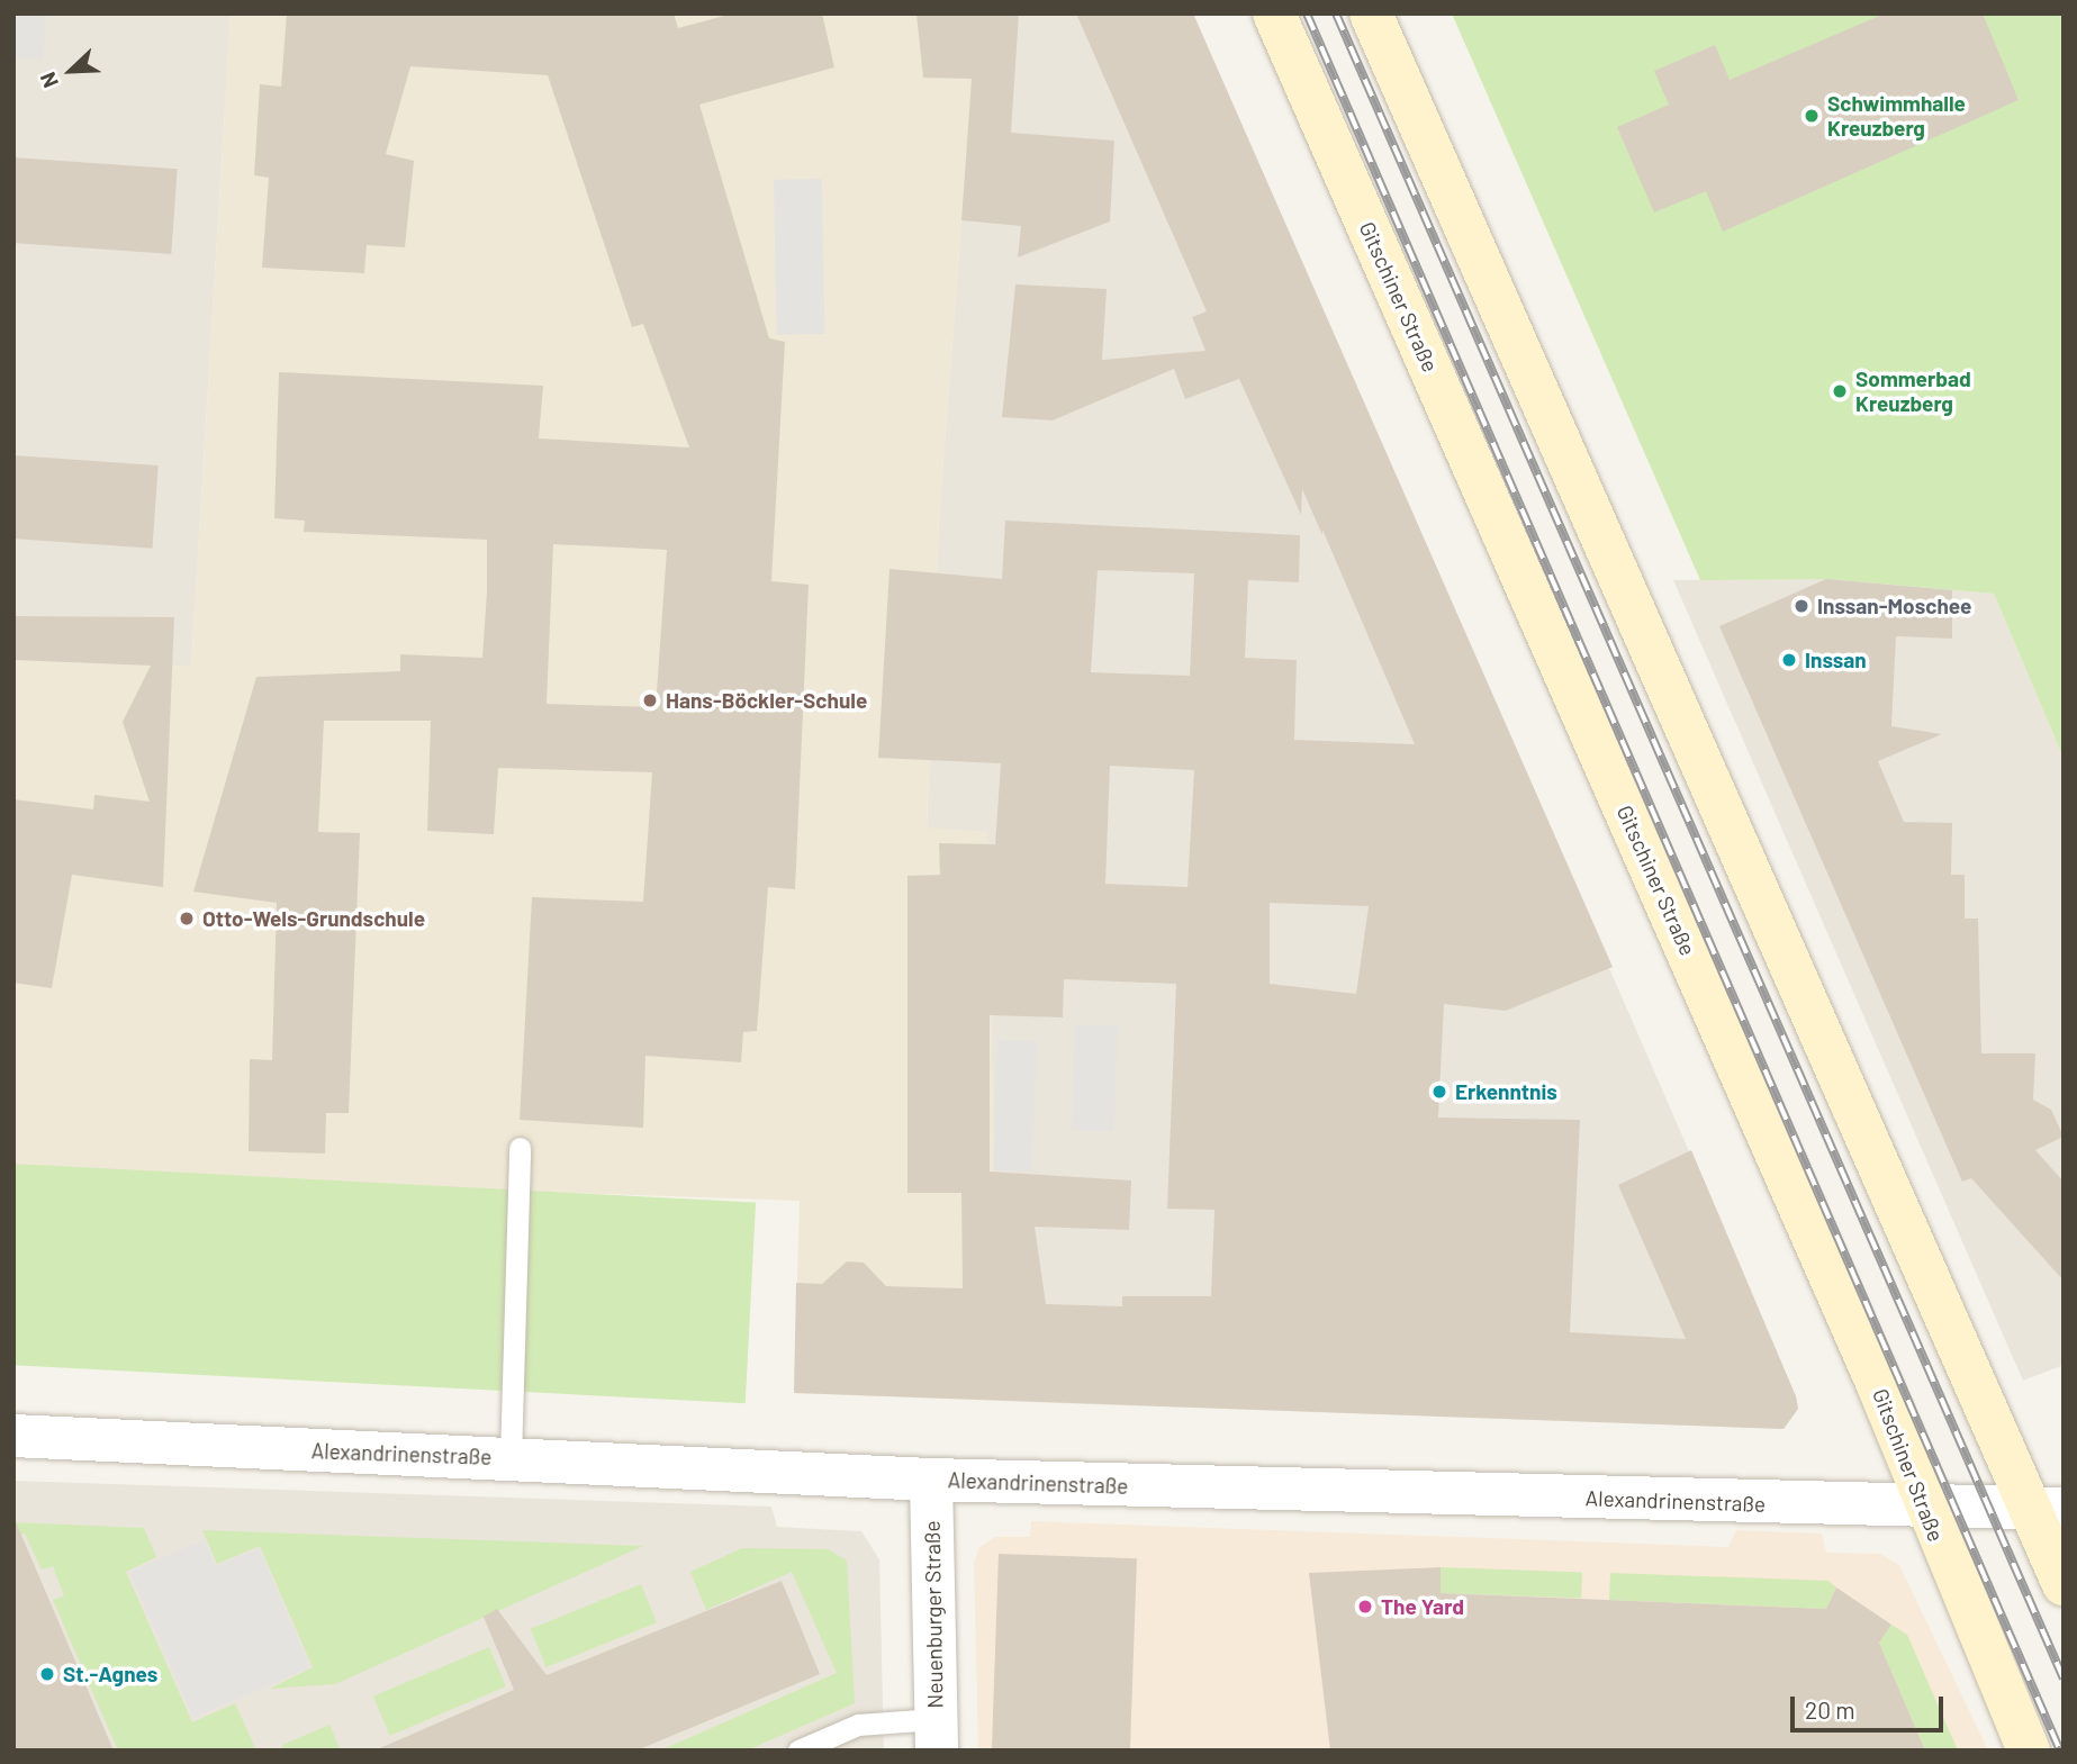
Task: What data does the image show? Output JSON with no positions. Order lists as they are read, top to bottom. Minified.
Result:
{"streets":{"main road":["Gitschiner Straße"],"street":["Alexandrinenstraße","Neuenburger Straße"]},"crossings":[["Gitschiner Straße","Alexandrinenstraße"],["Alexandrinenstraße","Neuenburger Straße"]],"places":["Schwimmhalle Kreuzberg","Sommerbad Kreuzberg","Inssan-Moschee","Inssan","Hans-Böckler-Schule","Otto-Wels-Grundschule","Erkenntnis","The Yard","St.-Agnes"],"scale_bar":"20 m","north":"bottom left"}
